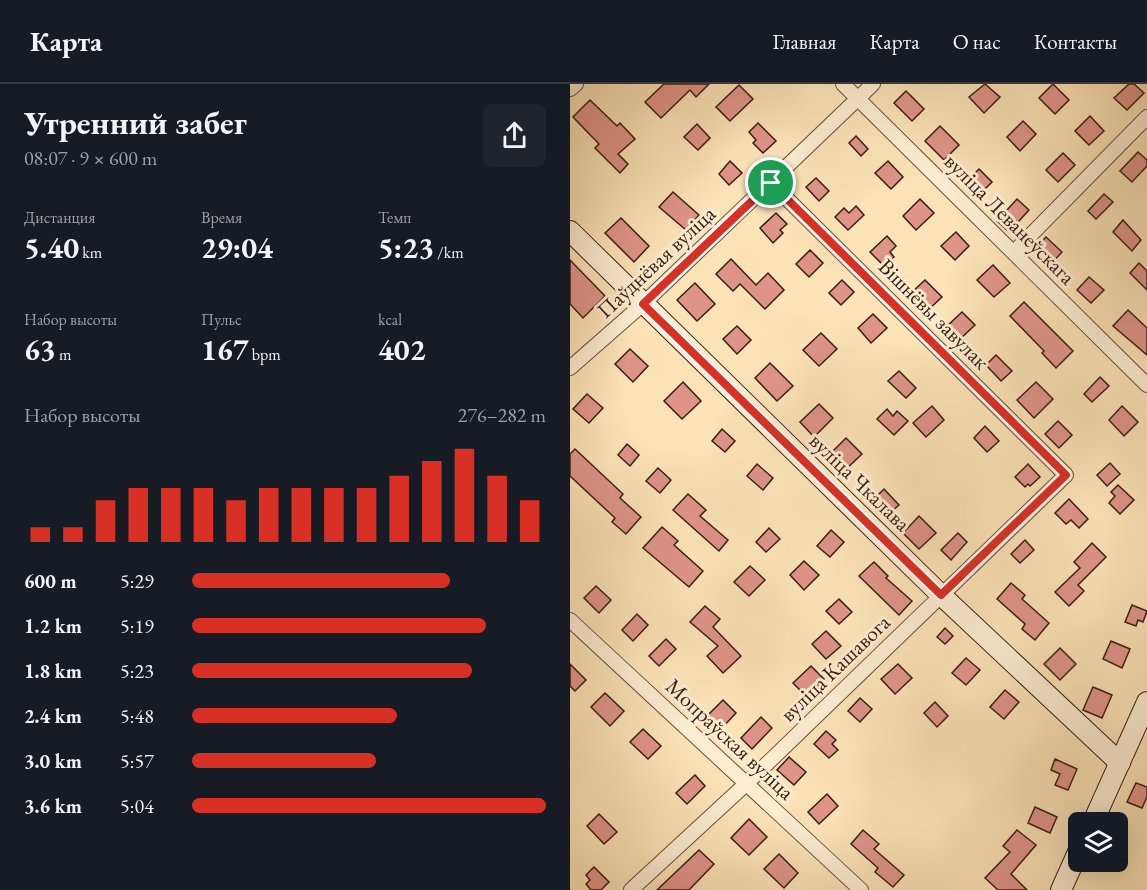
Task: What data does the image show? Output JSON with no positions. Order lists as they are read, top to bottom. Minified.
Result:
{"streets":{"main road":["вуліца Чкалава"],"street":["вуліца Леванеўскага","Паўднёвая вуліца","Вішнёвы завулак","вуліца Кашавога","Мопраўская вуліца"]},"crossings":[["вуліца Леванеўскага","Паўднёвая вуліца"],["Паўднёвая вуліца","Вішнёвы завулак"],["Паўднёвая вуліца","вуліца Чкалава"],["Вішнёвы завулак","вуліца Кашавога"],["вуліца Чкалава","вуліца Кашавога"],["вуліца Кашавога","Мопраўская вуліца"]],"page":{"header":"Карта","nav":["Главная","Карта","О нас","Контакты"],"heading":["Утренний забег","08:07 · 9 × 600 m"],"stats":[["Дистанция","5.40 km"],["Время","29:04"],["Темп","5:23 /km"],["Набор высоты","63 m"],["Пульс","167 bpm"],["kcal","402"]],"chart":["Набор высоты","276–282 m"],"list":[{"name":"600 m","note":"5:29"},{"name":"1.2 km","note":"5:19"},{"name":"1.8 km","note":"5:23"},{"name":"2.4 km","note":"5:48"},{"name":"3.0 km","note":"5:57"},{"name":"3.6 km","note":"5:04"}]}}
